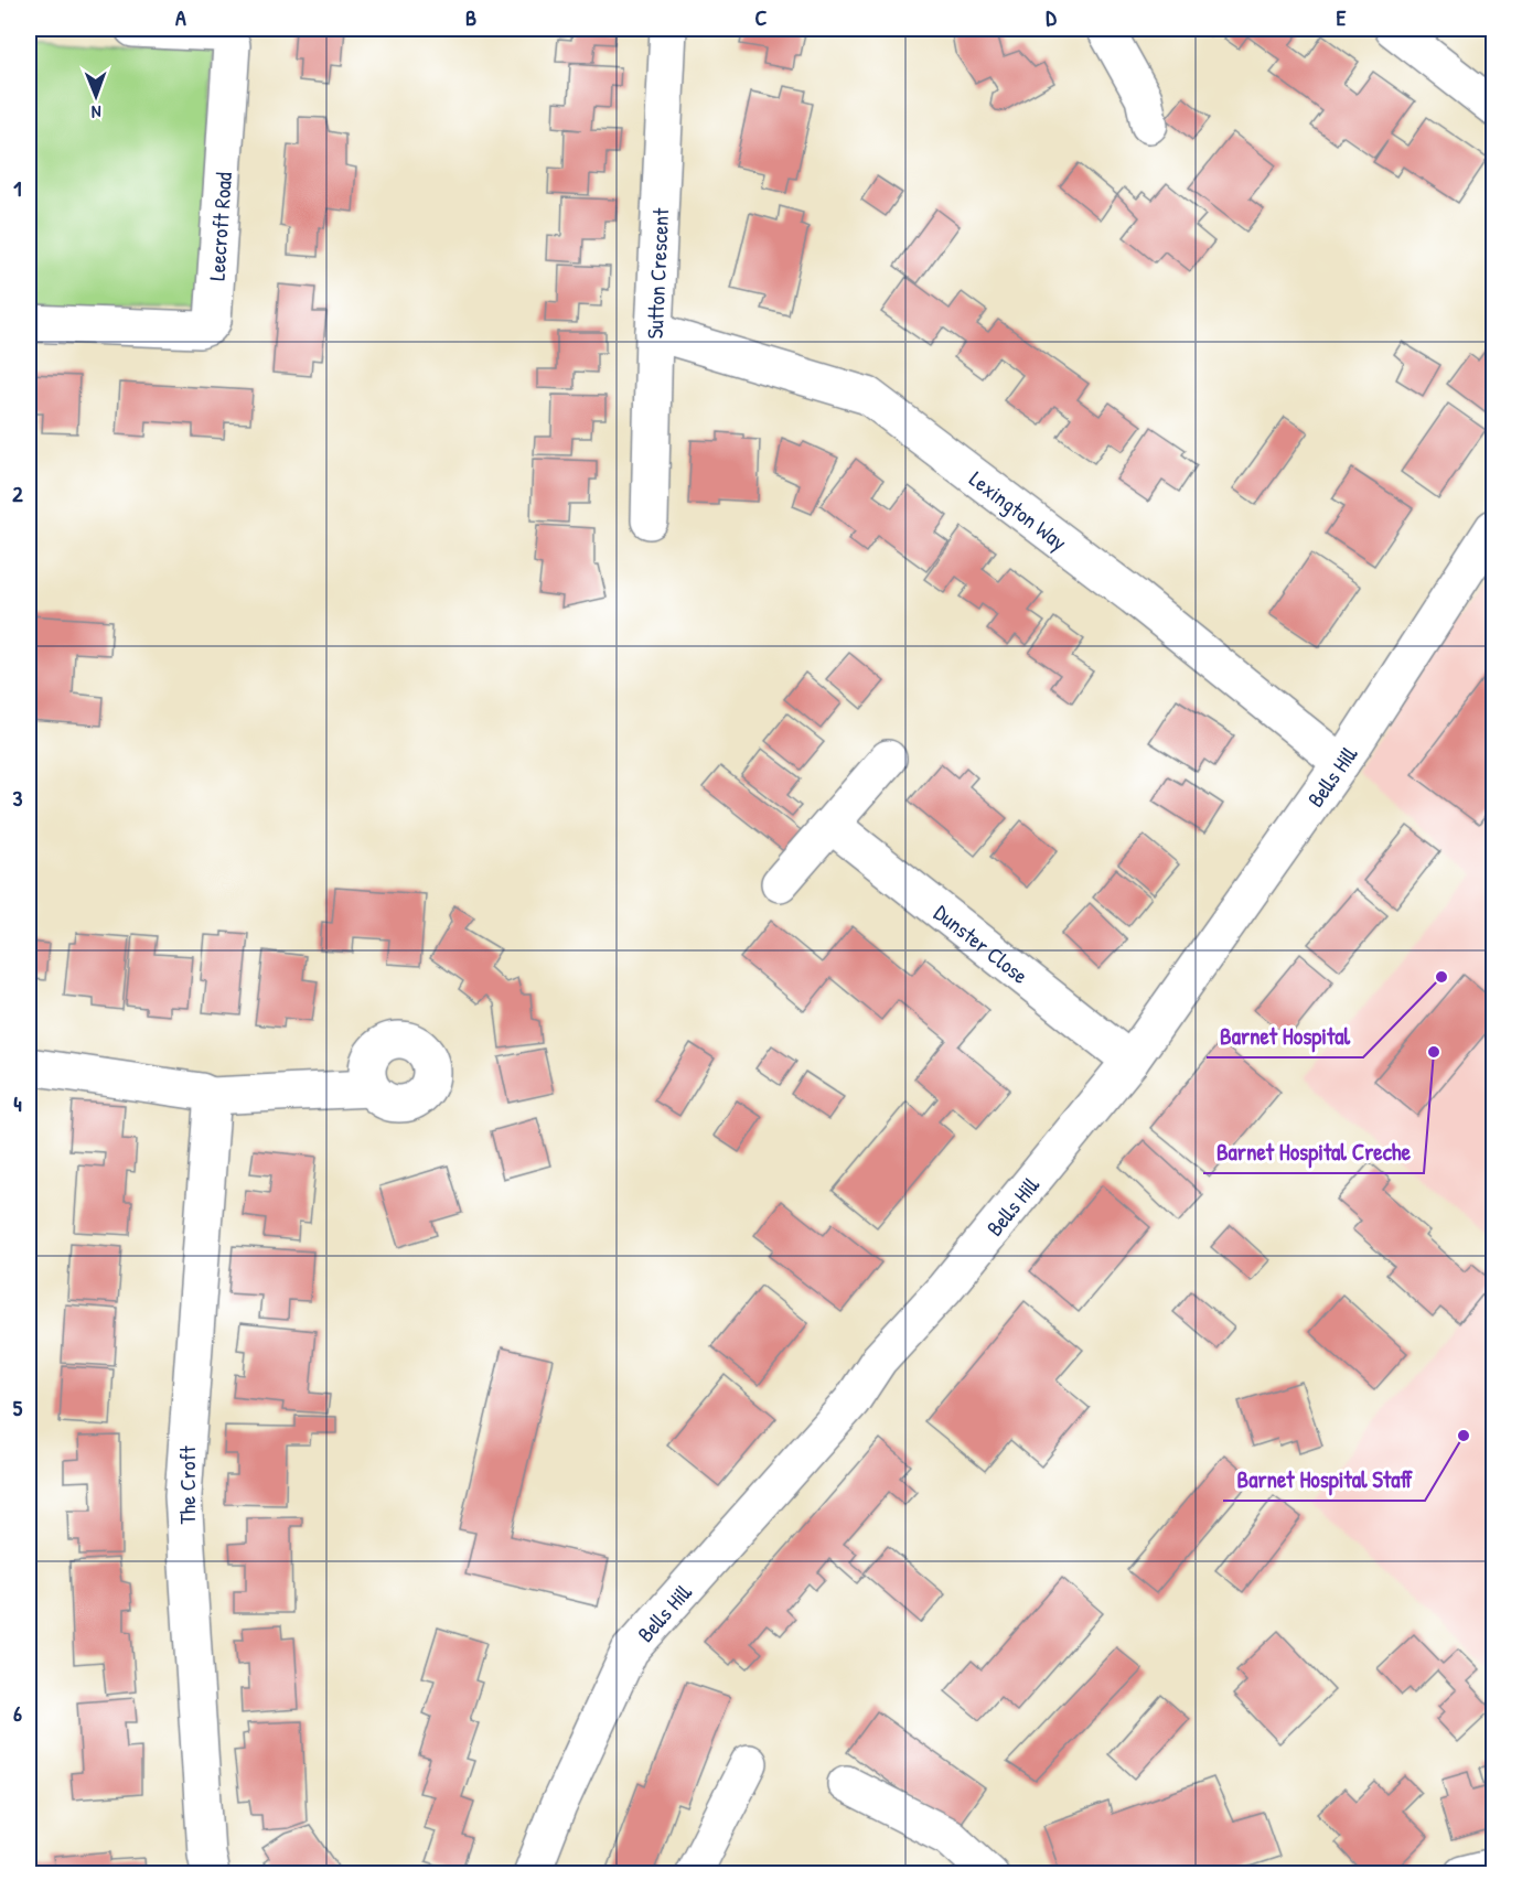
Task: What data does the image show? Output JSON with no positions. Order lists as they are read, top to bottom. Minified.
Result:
{"streets":{"street":["Leecroft Road","Sutton Crescent","Lexington Way","Bells Hill","Dunster Close","The Croft"]},"crossings":[["Sutton Crescent","Lexington Way"],["Lexington Way","Bells Hill"],["Bells Hill","Dunster Close"]],"places":["Barnet Hospital","Barnet Hospital Creche","Barnet Hospital Staff"],"north":"bottom","grid":{"columns":["A","B","C","D","E"],"rows":["1","2","3","4","5","6"]}}
